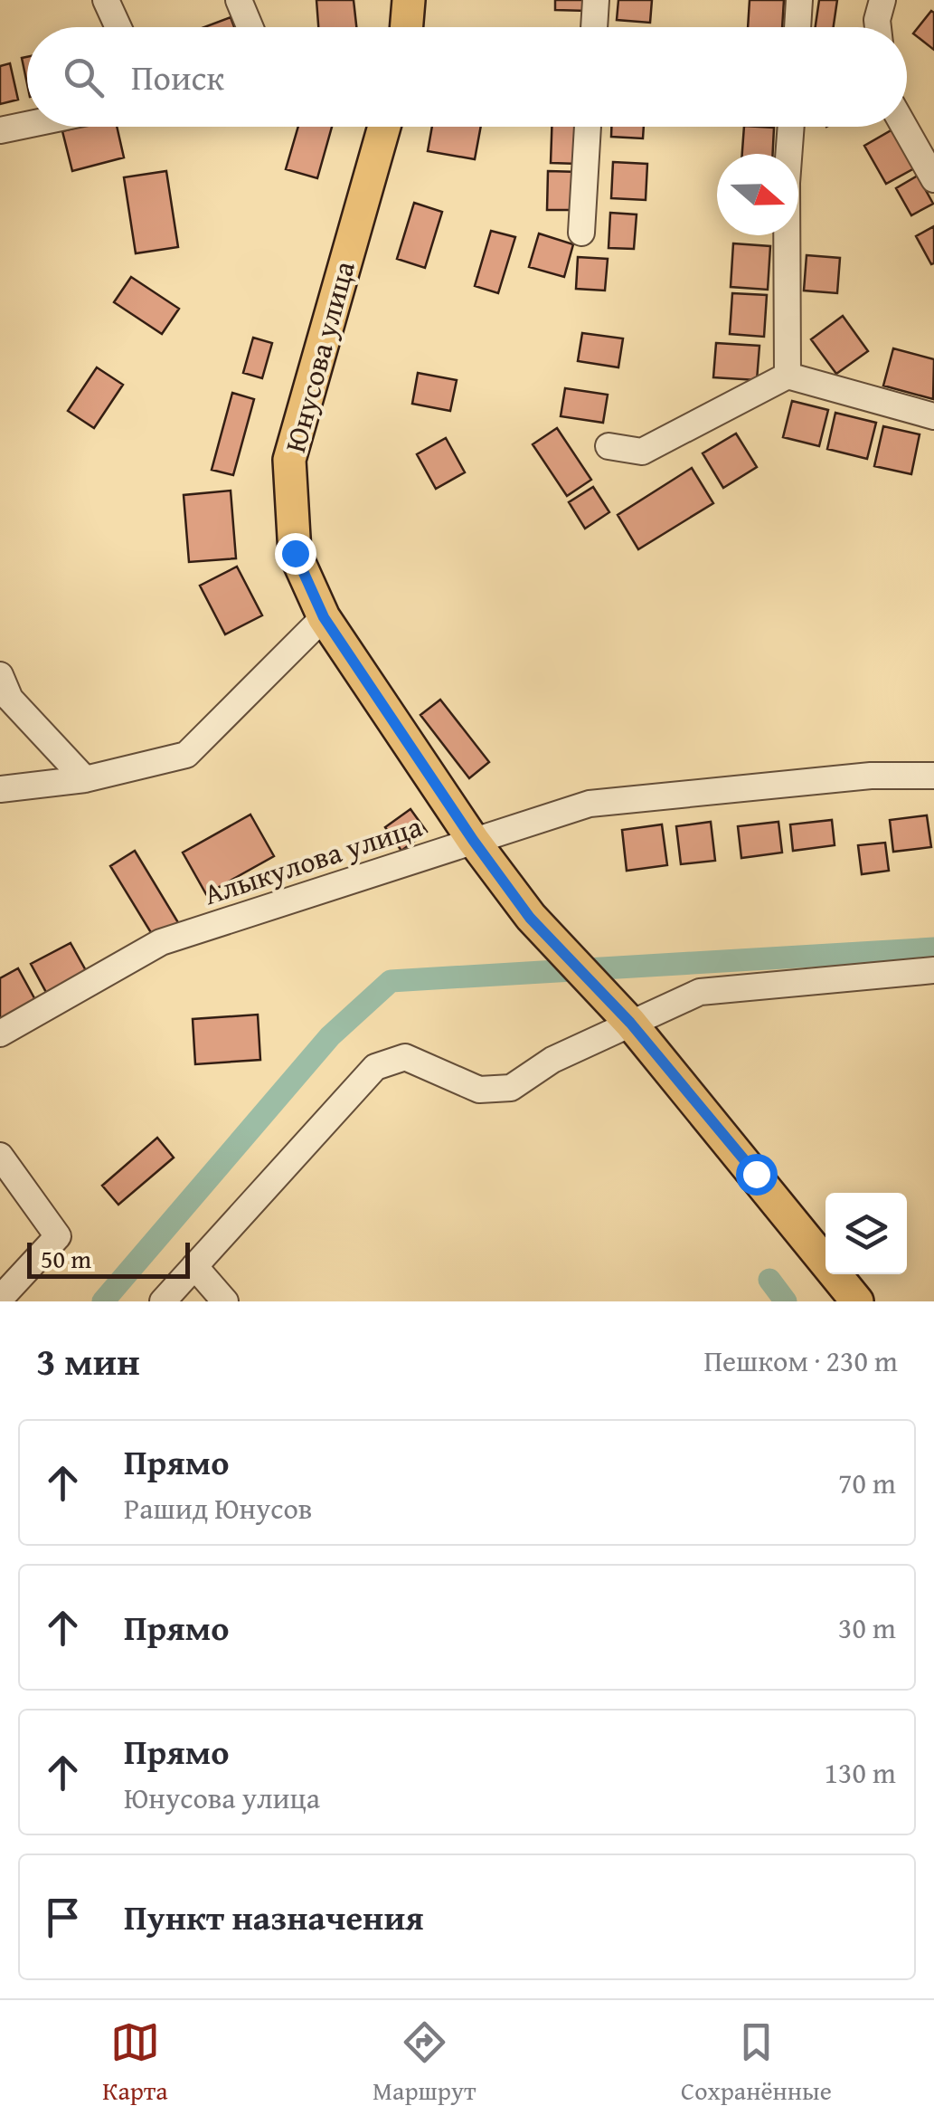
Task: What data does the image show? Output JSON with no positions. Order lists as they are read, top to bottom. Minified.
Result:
{"streets":{"main road":["Юнусова улица"],"street":["Алыкулова улица"]},"crossings":[["Юнусова улица","Алыкулова улица"]],"scale_bar":"50 m","north":"right","page":{"search":"Поиск","scale":"50 m","heading":["3 мин","Пешком · 230 m"],"list":[["Прямо","Рашид Юнусов","70 m"],["Прямо","30 m"],["Прямо","Юнусова улица","130 m"],"Пункт назначения"],"nav":["Карта","Маршрут","Сохранённые"]}}
